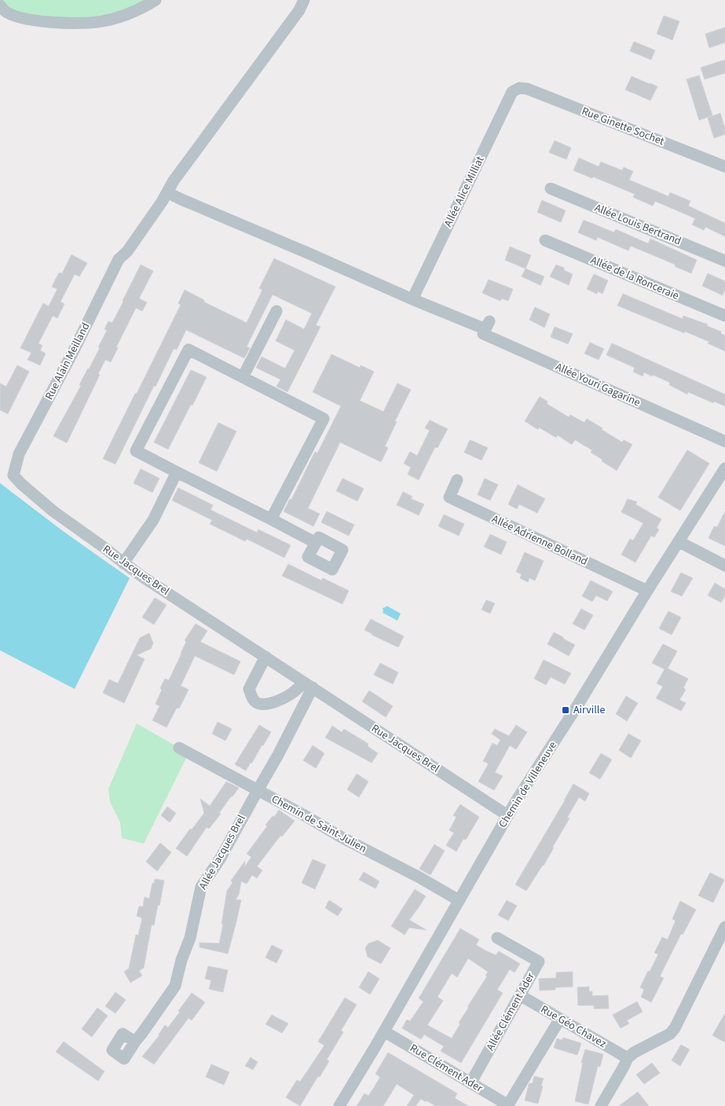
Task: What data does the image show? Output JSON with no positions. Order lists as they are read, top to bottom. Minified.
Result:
{"streets":{"street":["Rue Ginette Sochet","Allée Alice Milliat","Allée Louis Bertrand","Allée de la Ronceraie","Rue Alain Meilland","Allée Youri Gagarine","Allée Adrienne Bolland","Rue Jacques Brel","Chemin de Villeneuve","Chemin de Saint-Julien","Allée Jacques Brel","Allée Clément Ader","Rue Géo Chavez","Rue Clément Ader"]},"crossings":[["Rue Ginette Sochet","Allée Alice Milliat"],["Allée Alice Milliat","Allée Youri Gagarine"],["Rue Alain Meilland","Rue Jacques Brel"],["Allée Adrienne Bolland","Chemin de Villeneuve"],["Rue Jacques Brel","Chemin de Villeneuve"],["Rue Jacques Brel","Allée Jacques Brel"],["Chemin de Villeneuve","Chemin de Saint-Julien"],["Chemin de Villeneuve","Rue Clément Ader"],["Chemin de Saint-Julien","Allée Jacques Brel"],["Allée Clément Ader","Rue Géo Chavez"],["Allée Clément Ader","Rue Clément Ader"]],"places":{"transit":["Airville"]}}
